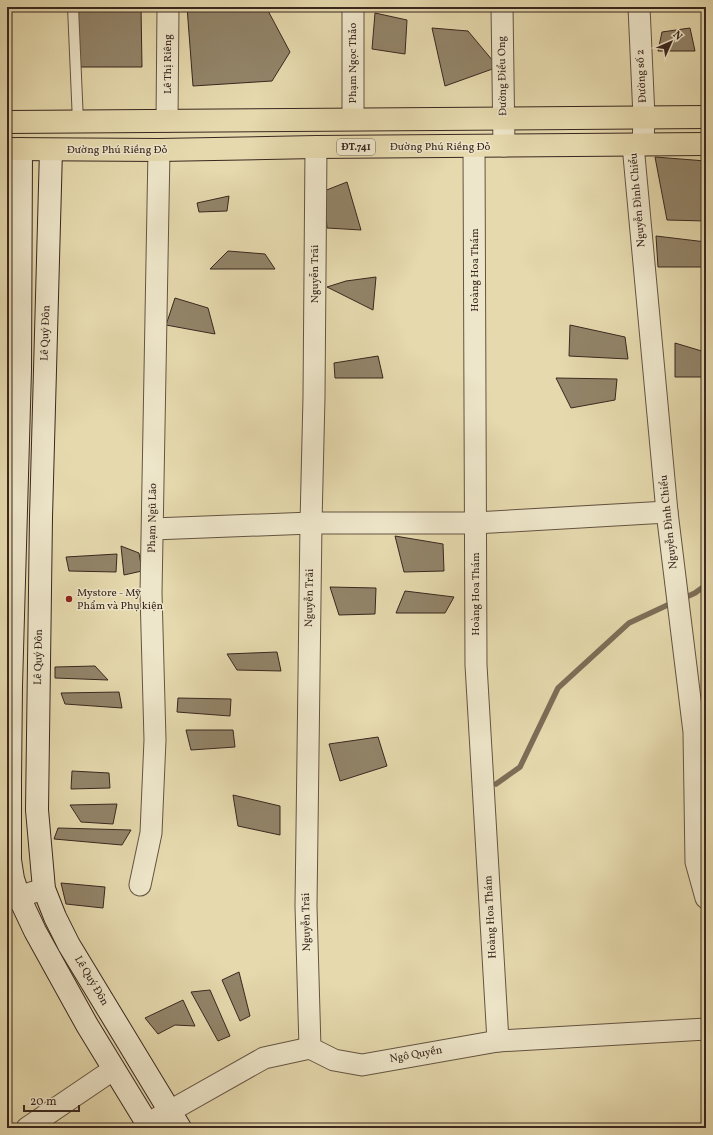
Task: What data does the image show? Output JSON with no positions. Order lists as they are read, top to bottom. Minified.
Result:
{"streets":{"main road":["ĐT.741","Đường Phú Riềng Đỏ","Lê Quý Đôn"],"street":["Phạm Ngọc Thảo","Lê Thị Riêng","Đường Điểu Ong","Đường số 2","Nguyễn Đình Chiểu","Hoàng Hoa Thám","Nguyễn Trãi","Phạm Ngũ Lão","Ngô Quyền"]},"crossings":[["Đường Điểu Ong","Đường Phú Riềng Đỏ"],["Đường số 2","Đường Phú Riềng Đỏ"],["Đường số 2","Nguyễn Đình Chiểu"],["Đường Phú Riềng Đỏ","Nguyễn Đình Chiểu"],["Đường Phú Riềng Đỏ","Hoàng Hoa Thám"],["Đường Phú Riềng Đỏ","Nguyễn Trãi"],["Đường Phú Riềng Đỏ","Lê Quý Đôn"],["Đường Phú Riềng Đỏ","Phạm Ngũ Lão"],["Hoàng Hoa Thám","Ngô Quyền"],["Nguyễn Trãi","Ngô Quyền"]],"places":["Mystore - Mỹ Phẩm và Phụ kiện"],"scale_bar":"20 m","north":"top right"}
